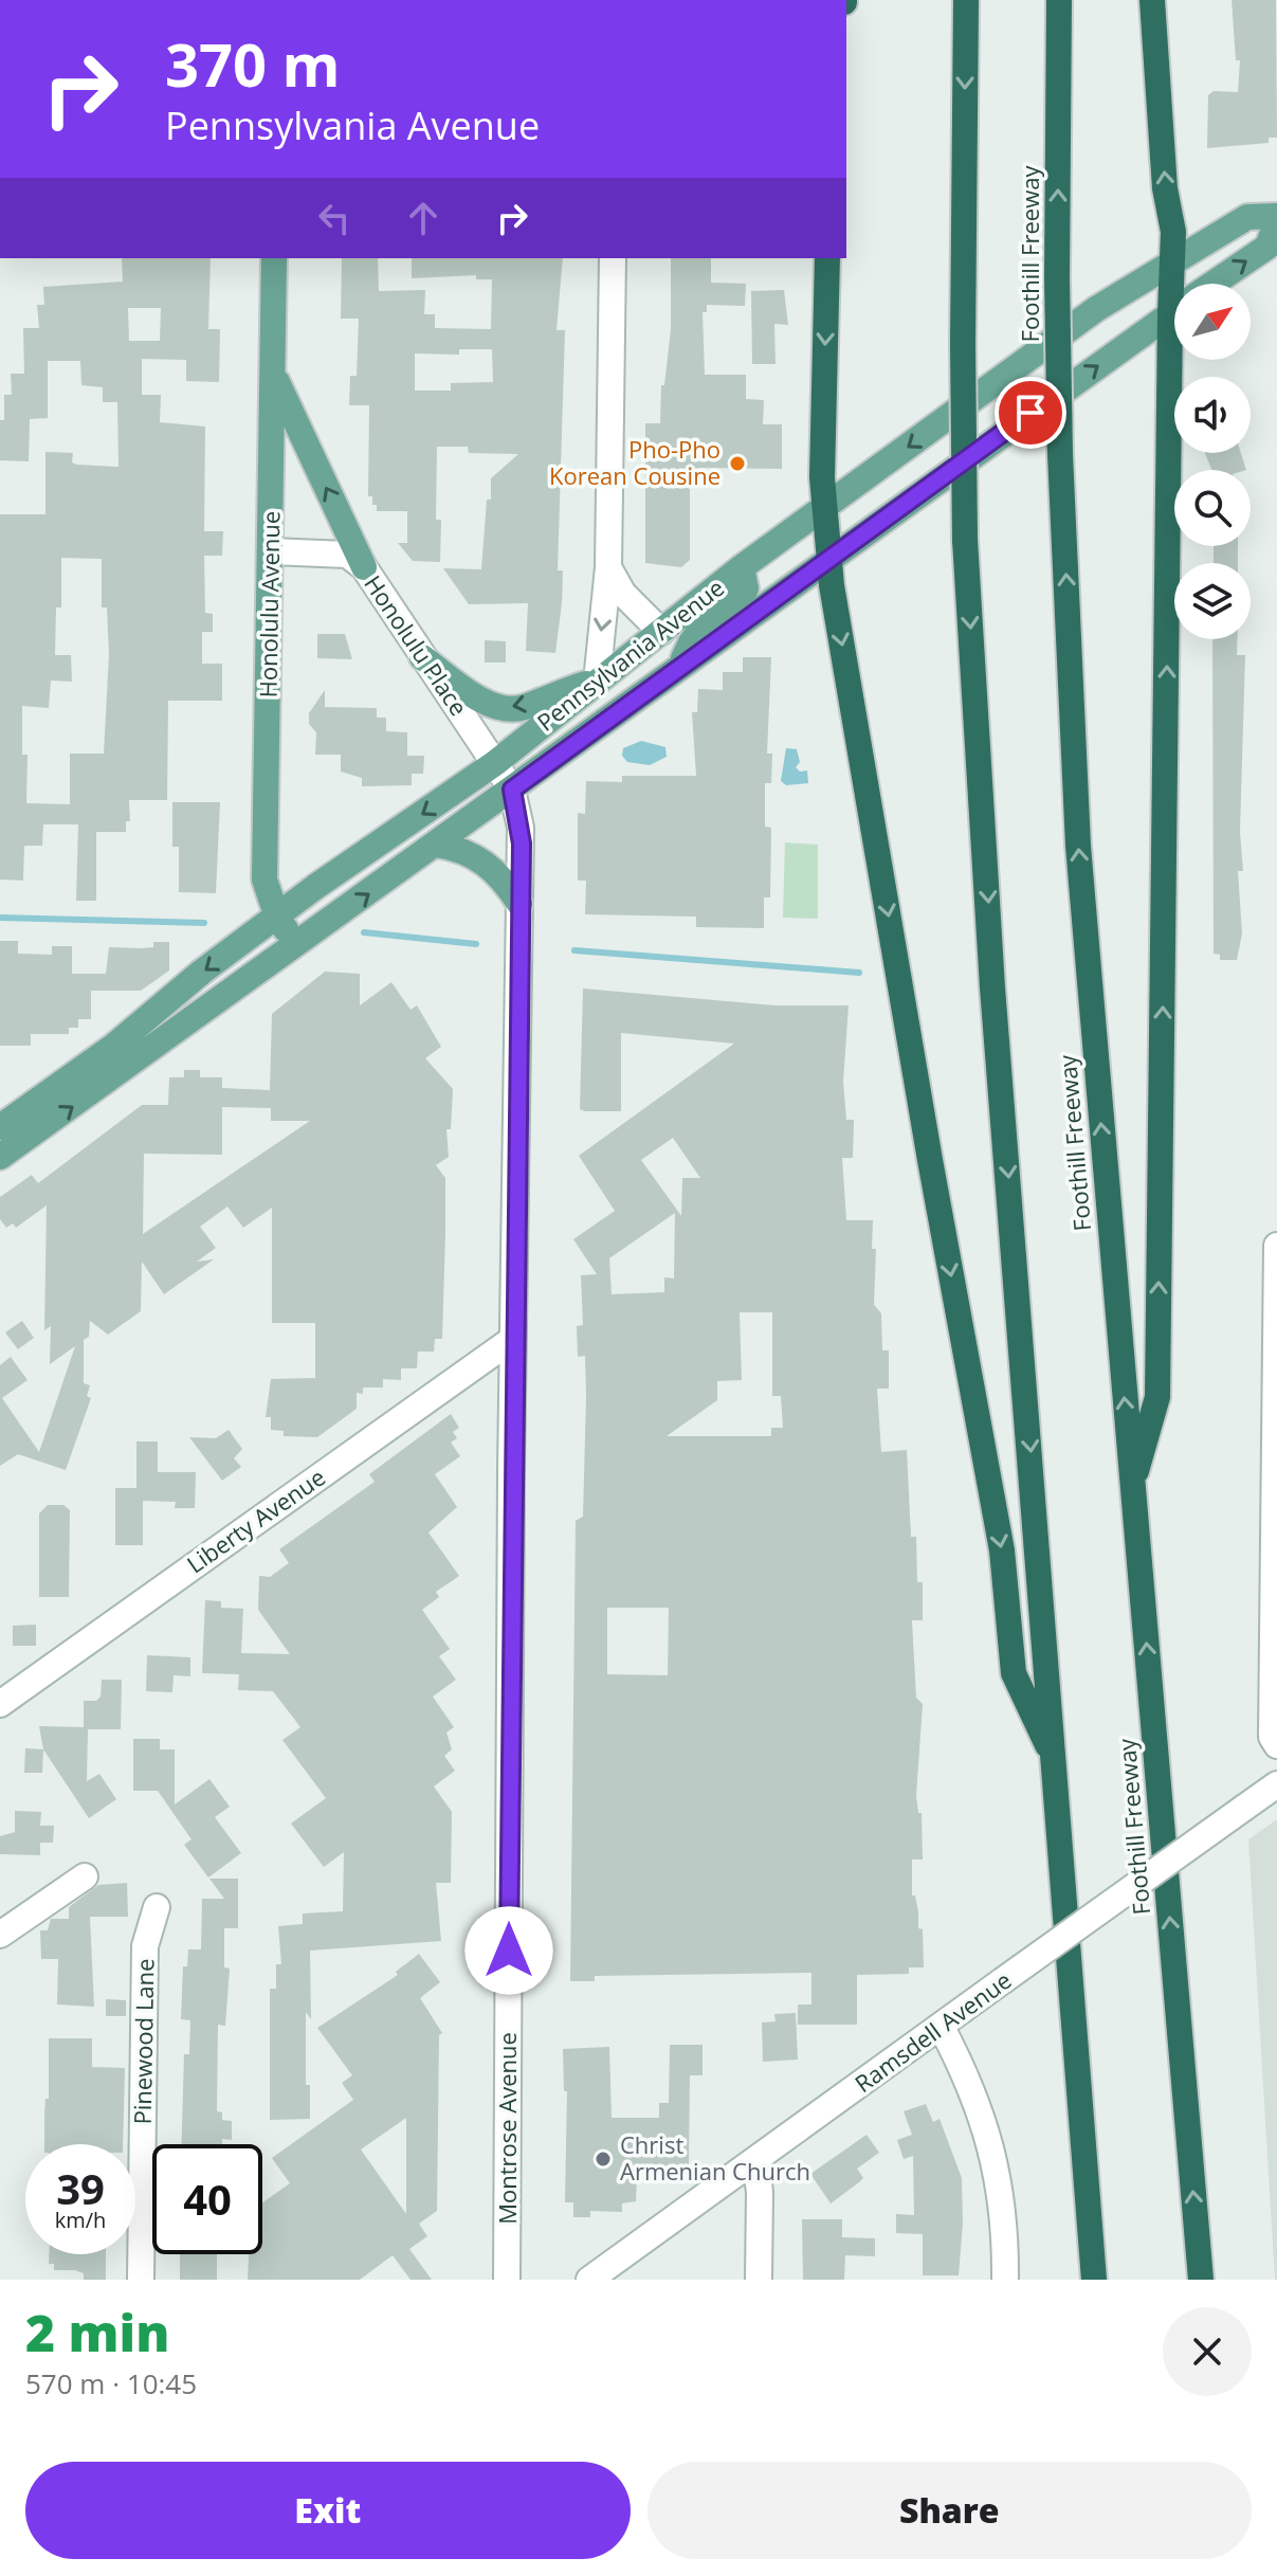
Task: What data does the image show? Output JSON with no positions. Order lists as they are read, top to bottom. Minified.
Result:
{"streets":{"highway":["Foothill Freeway"],"main road":["Honolulu Avenue","Pennsylvania Avenue"],"street":["Honolulu Place","Liberty Avenue","Ramsdell Avenue","Pinewood Lane","Montrose Avenue"]},"crossings":[["Honolulu Avenue","Honolulu Place"],["Honolulu Avenue","Pennsylvania Avenue"],["Honolulu Place","Pennsylvania Avenue"],["Honolulu Place","Montrose Avenue"],["Pennsylvania Avenue","Montrose Avenue"],["Liberty Avenue","Montrose Avenue"]],"places":["Pho-Pho Korean Cousine","Christ Armenian Church"],"north":"top right","page":{"turn":["370 m","Pennsylvania Avenue"],"speed":"39 km/h","limit":"40","heading":["2 min","570 m · 10:45"],"buttons":["Exit","Share"]}}
